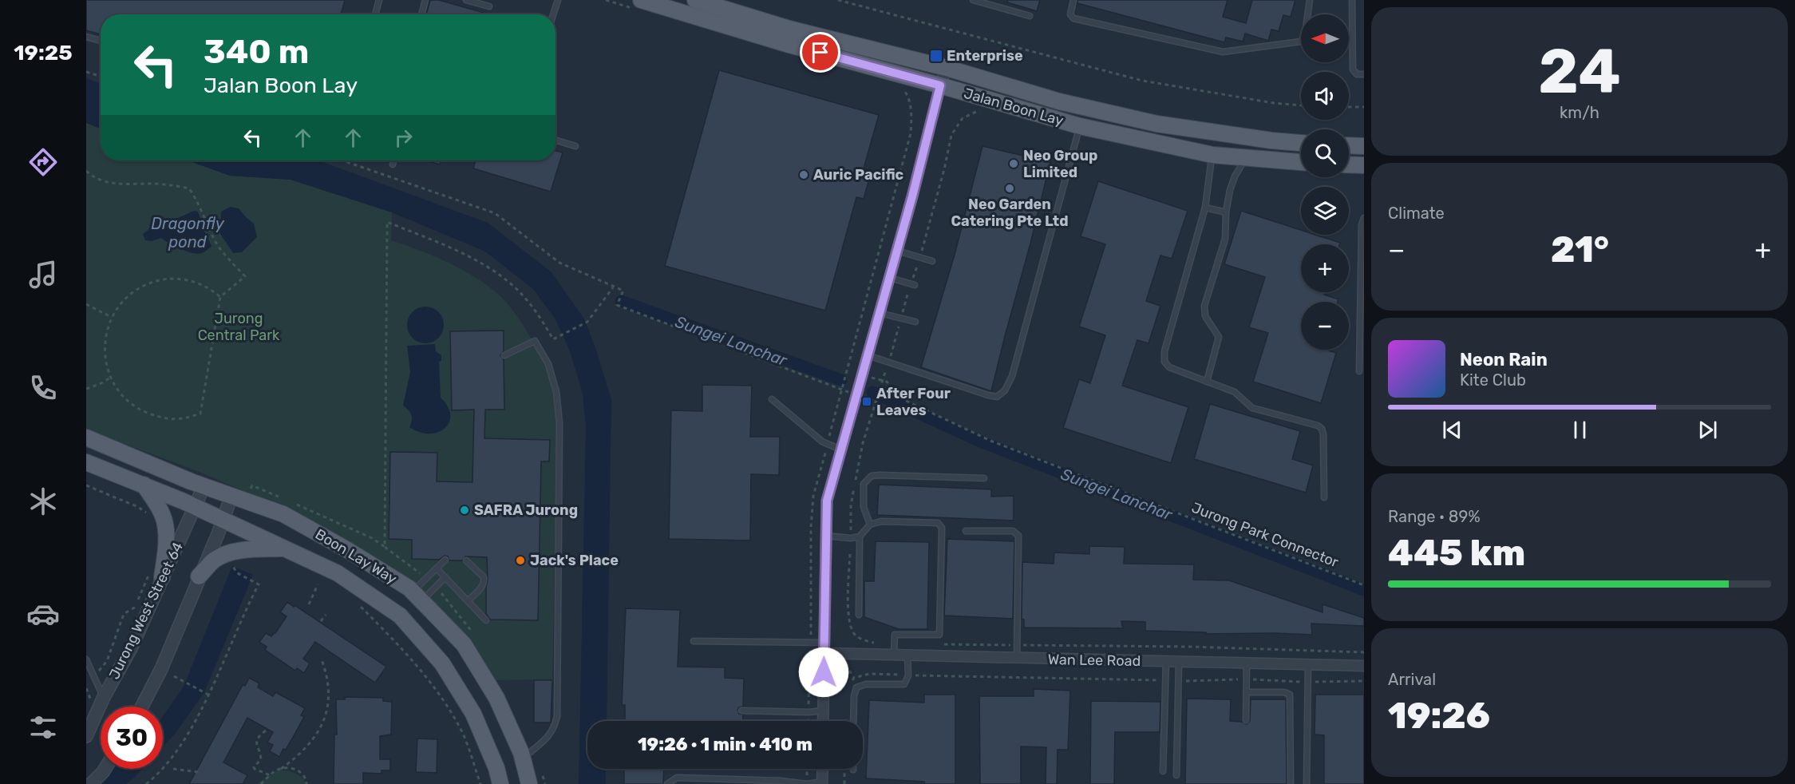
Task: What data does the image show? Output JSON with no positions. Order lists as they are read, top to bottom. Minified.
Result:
{"streets":{"main road":["Jalan Boon Lay","Boon Lay Way"],"street":["Jurong West Street 64","Wan Lee Road"],"path":["Jurong Park Connector"]},"crossings":[["Boon Lay Way","Jurong West Street 64"]],"water":["Dragonfly pond","Sungei Lanchar"],"parks":["Jurong Central Park"],"places":{"transit":["Enterprise","After Four Leaves"],"other":["Neo Group Limited","Auric Pacific","Neo Garden Catering Pte Ltd","SAFRA Jurong","Jack's Place"]},"north":"left","page":{"tabs":"19:25","tile":[["24","km/h"],"Climate",["Range · 89%","445 km"],["Arrival","19:26"]],"map_buttons":["+","−"],"turn":["340 m","Jalan Boon Lay"],"heat":["−","21°","+"],"song":["Neon Rain","Kite Club"],"limit":"30","trip":"19:26 · 1 min · 410 m"}}
